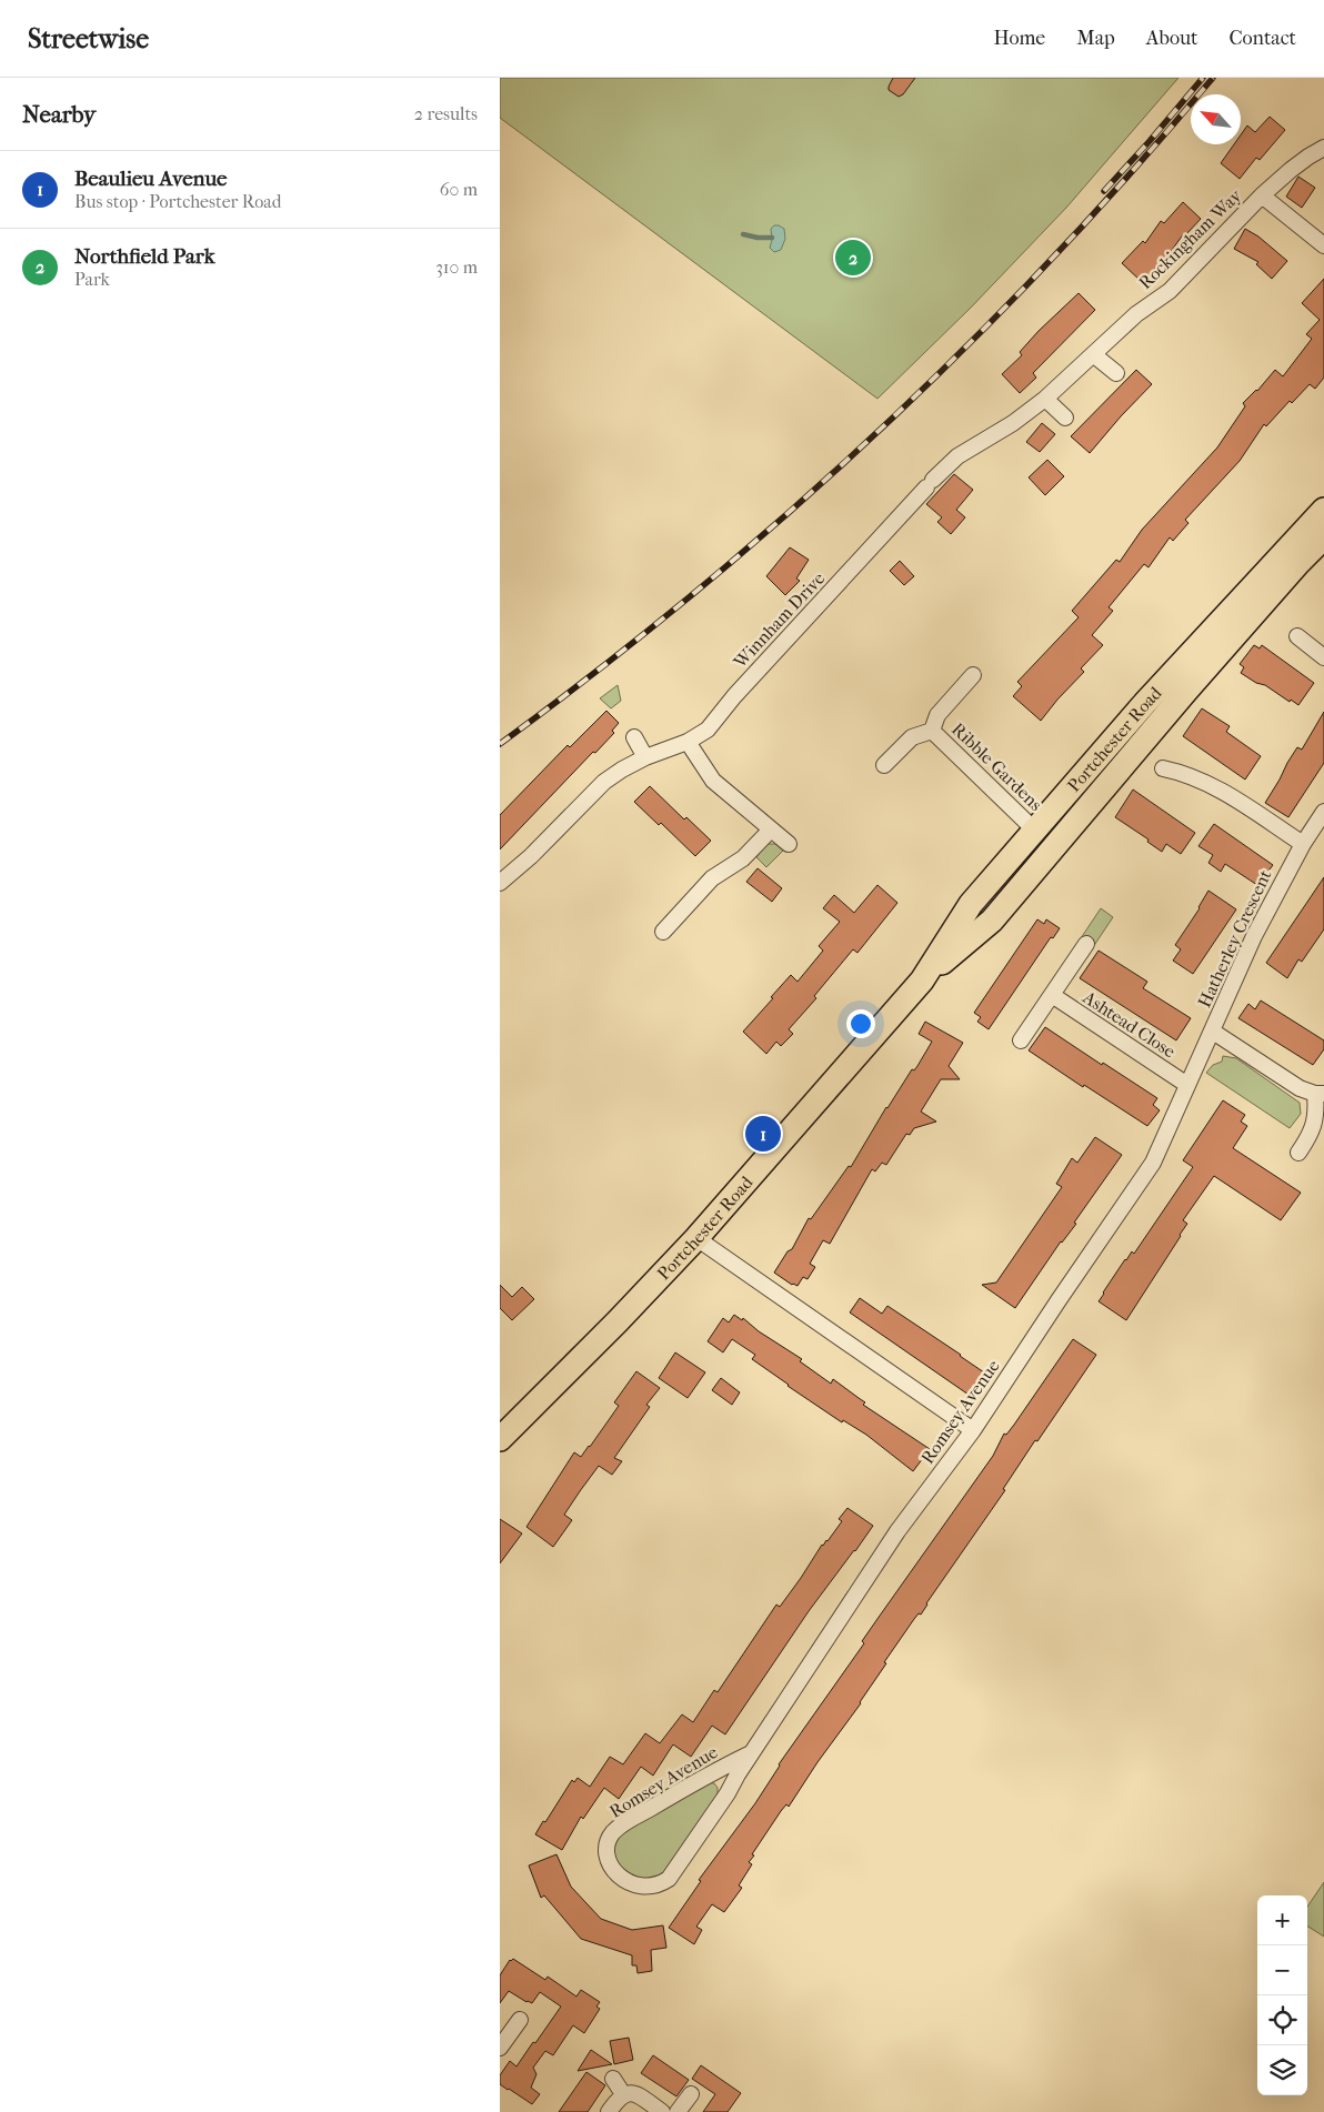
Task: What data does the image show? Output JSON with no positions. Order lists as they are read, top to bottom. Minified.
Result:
{"streets":{"main road":["Portchester Road"],"street":["Rockingham Way","Winnham Drive","Ribble Gardens","Hatherley Crescent","Ashtead Close","Romsey Avenue"]},"crossings":[["Rockingham Way","Winnham Drive"],["Portchester Road","Ribble Gardens"],["Hatherley Crescent","Ashtead Close"],["Hatherley Crescent","Romsey Avenue"],["Ashtead Close","Romsey Avenue"]],"north":"top left","page":{"header":"Streetwise","nav":["Home","Map","About","Contact"],"heading":["Nearby","2 results"],"list":[{"mark":"1","name":"Beaulieu Avenue","note":"Bus stop · Portchester Road","value":"60 m"},{"mark":"2","name":"Northfield Park","note":"Park","value":"310 m"}],"pins":["2","1"],"map_buttons":["+","−"]}}
